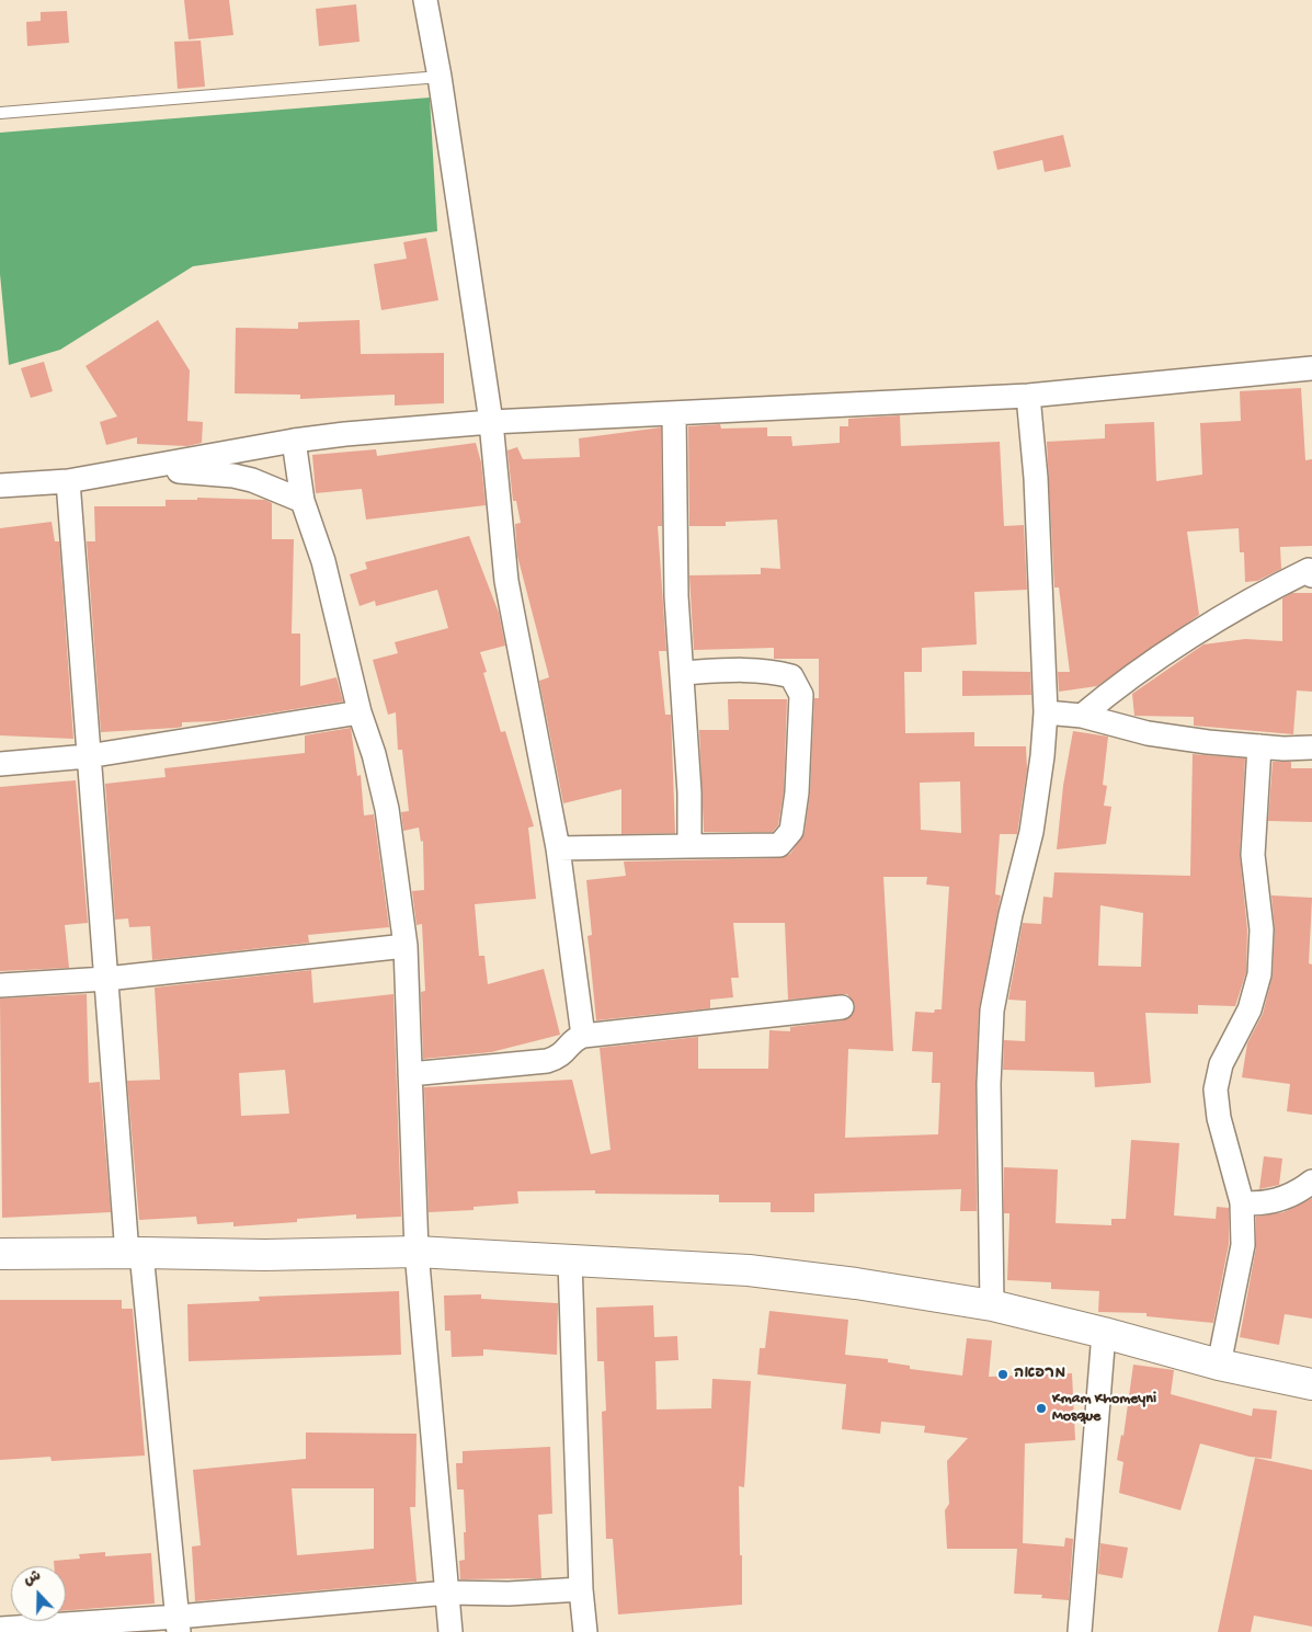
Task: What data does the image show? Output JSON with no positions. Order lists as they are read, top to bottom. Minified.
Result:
{"places":["מרפאה","Kmam Khomeyni Mosque"],"north":"top"}
